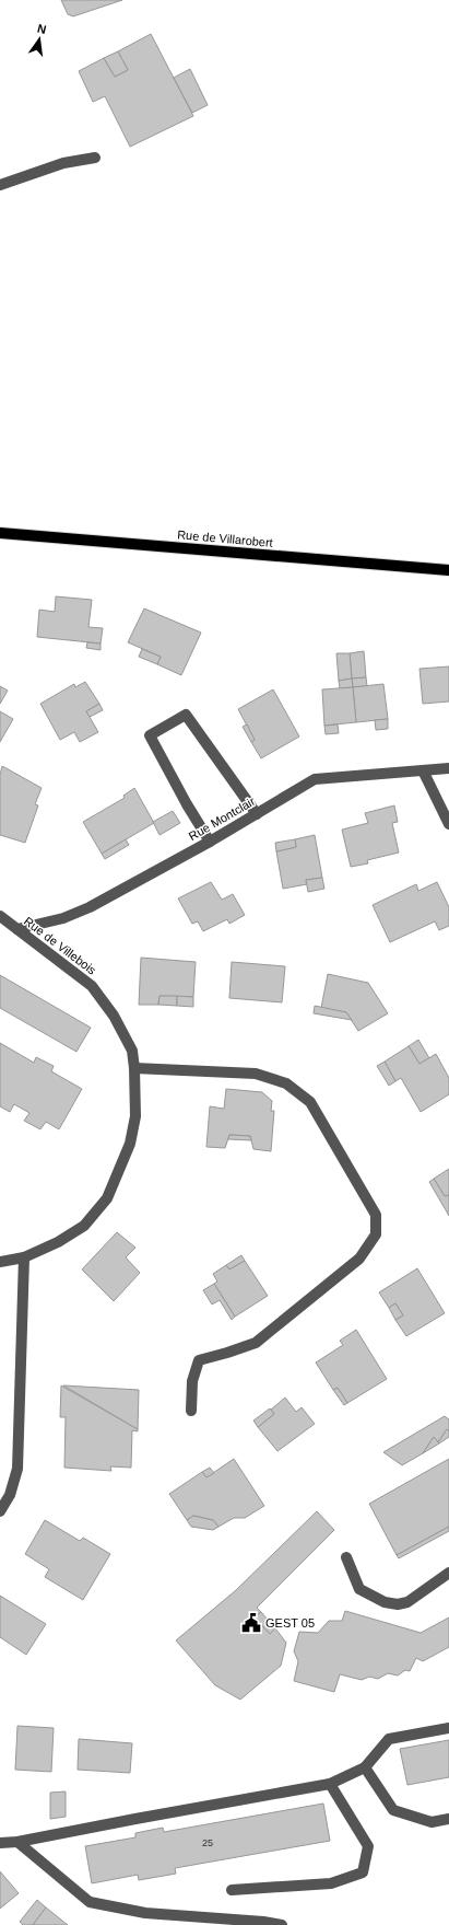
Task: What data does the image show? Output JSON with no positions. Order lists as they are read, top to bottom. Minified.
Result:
{"streets":{"main road":["Rue de Villarobert"],"street":["Rue Montclair","Rue de Villebois"]},"crossings":[["Rue Montclair","Rue de Villebois"]],"places":{"public building":["GEST 05"]},"house_numbers":["25"],"north":"top"}
